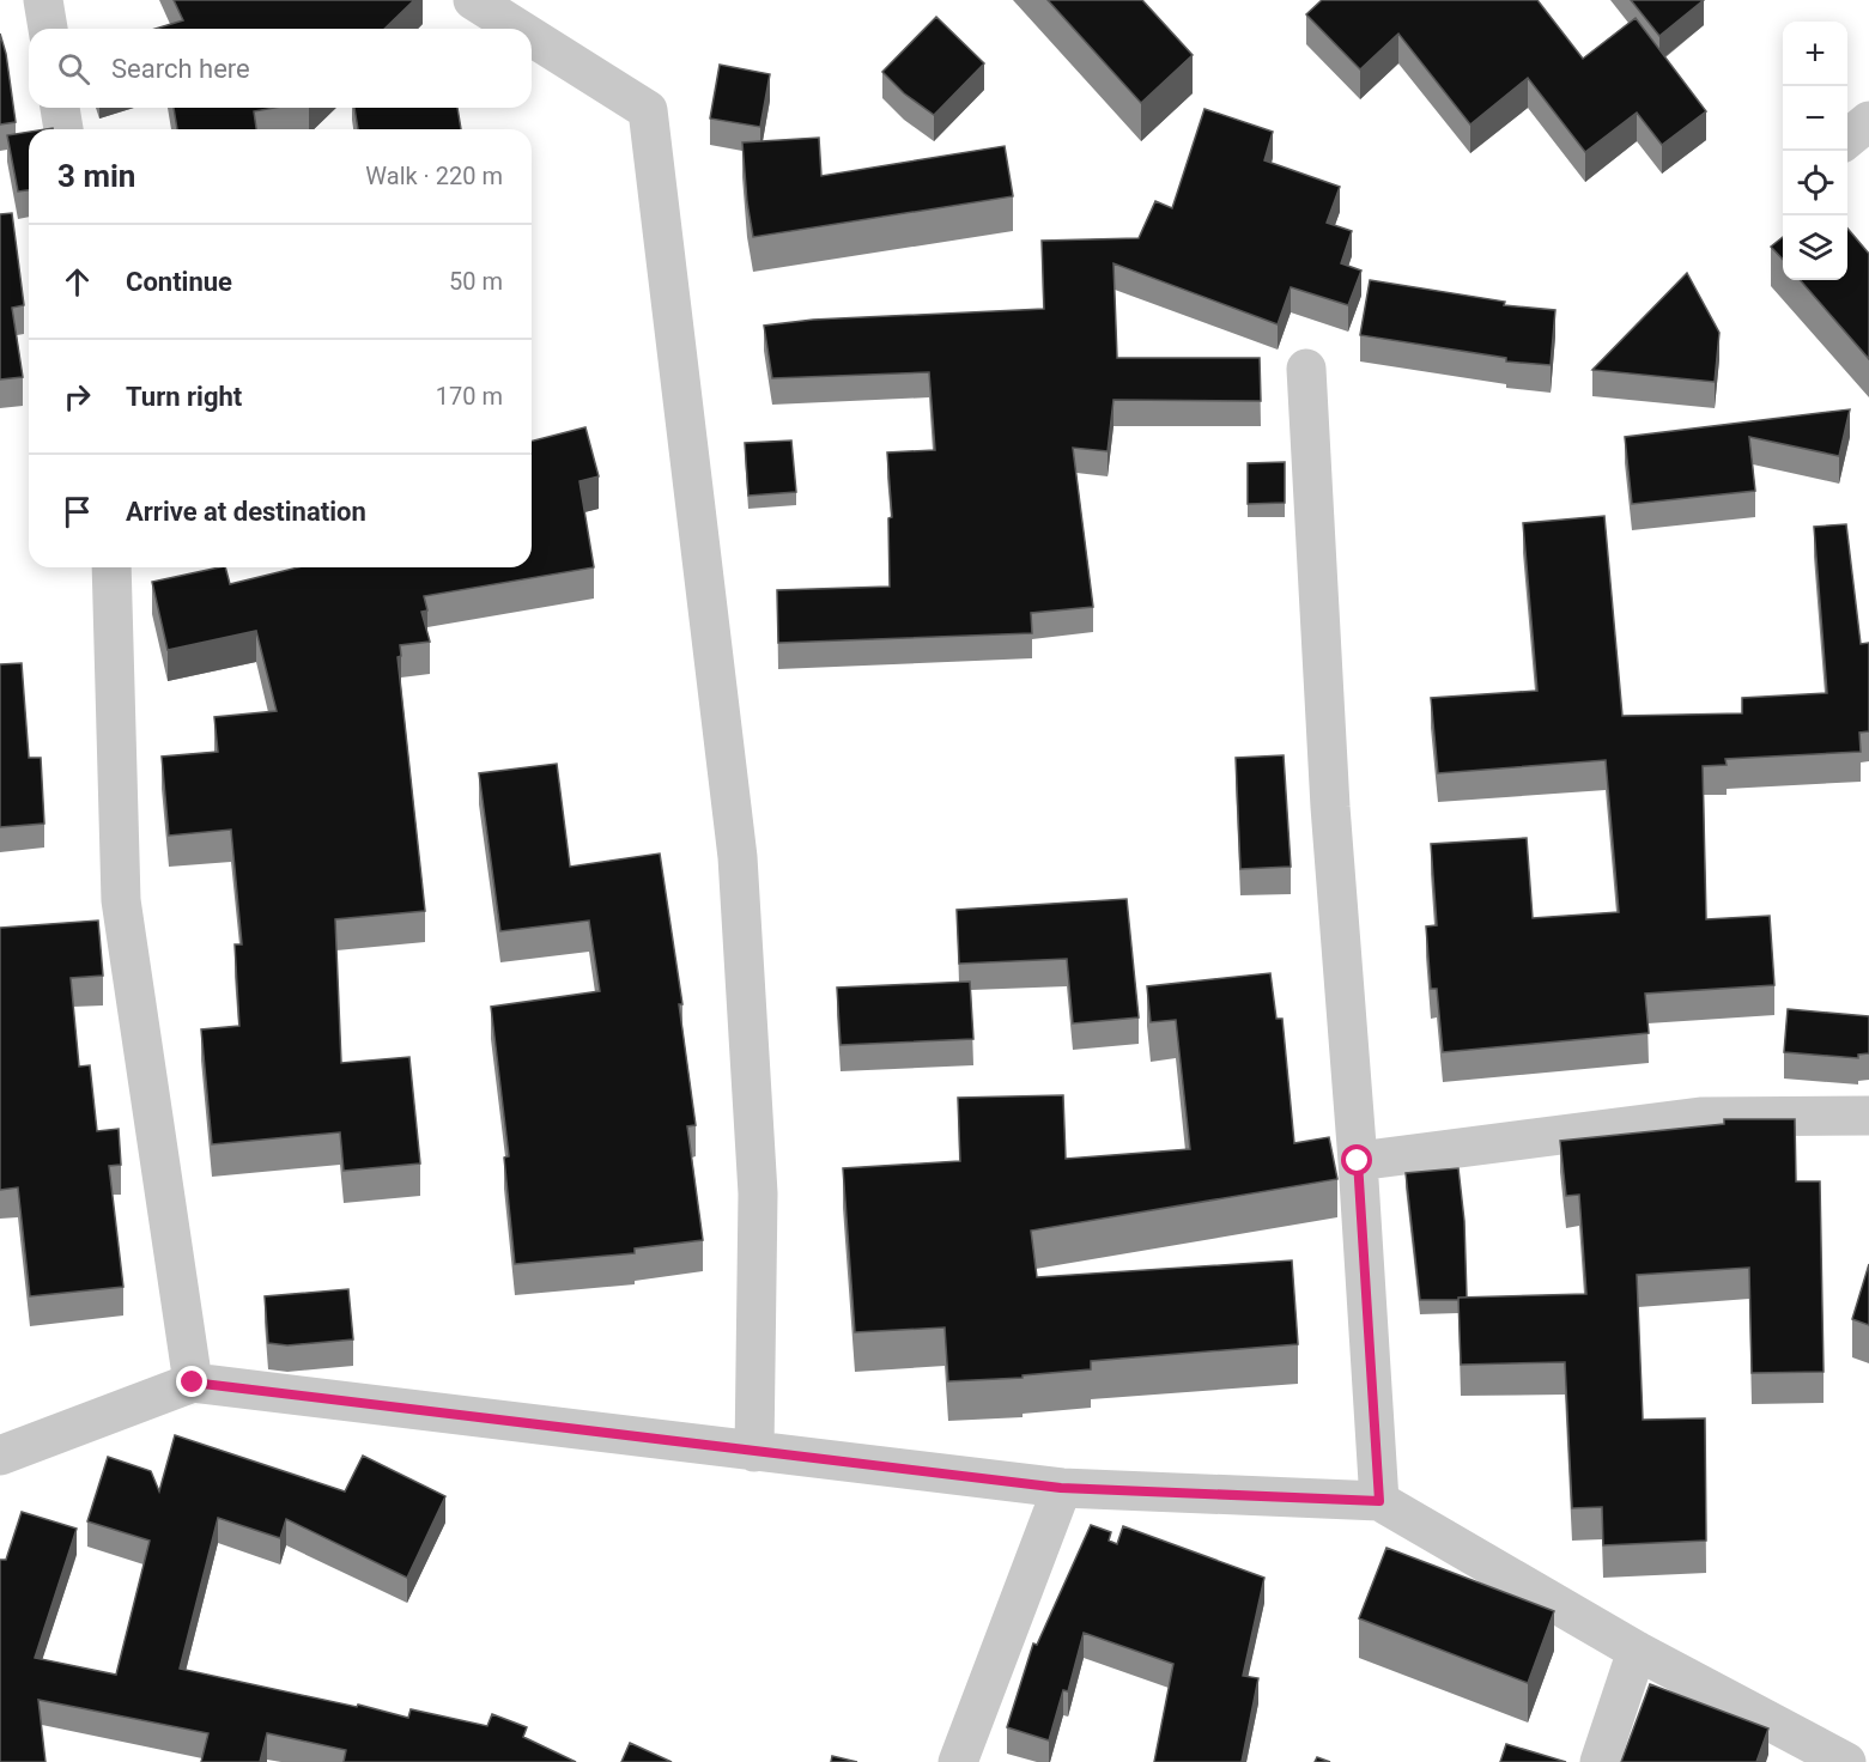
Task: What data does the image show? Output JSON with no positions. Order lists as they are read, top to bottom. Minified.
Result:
{"page":{"map_buttons":["+","−"],"search":"Search here","heading":["3 min","Walk · 220 m"],"list":[["Continue","50 m"],["Turn right","170 m"],"Arrive at destination"]}}
